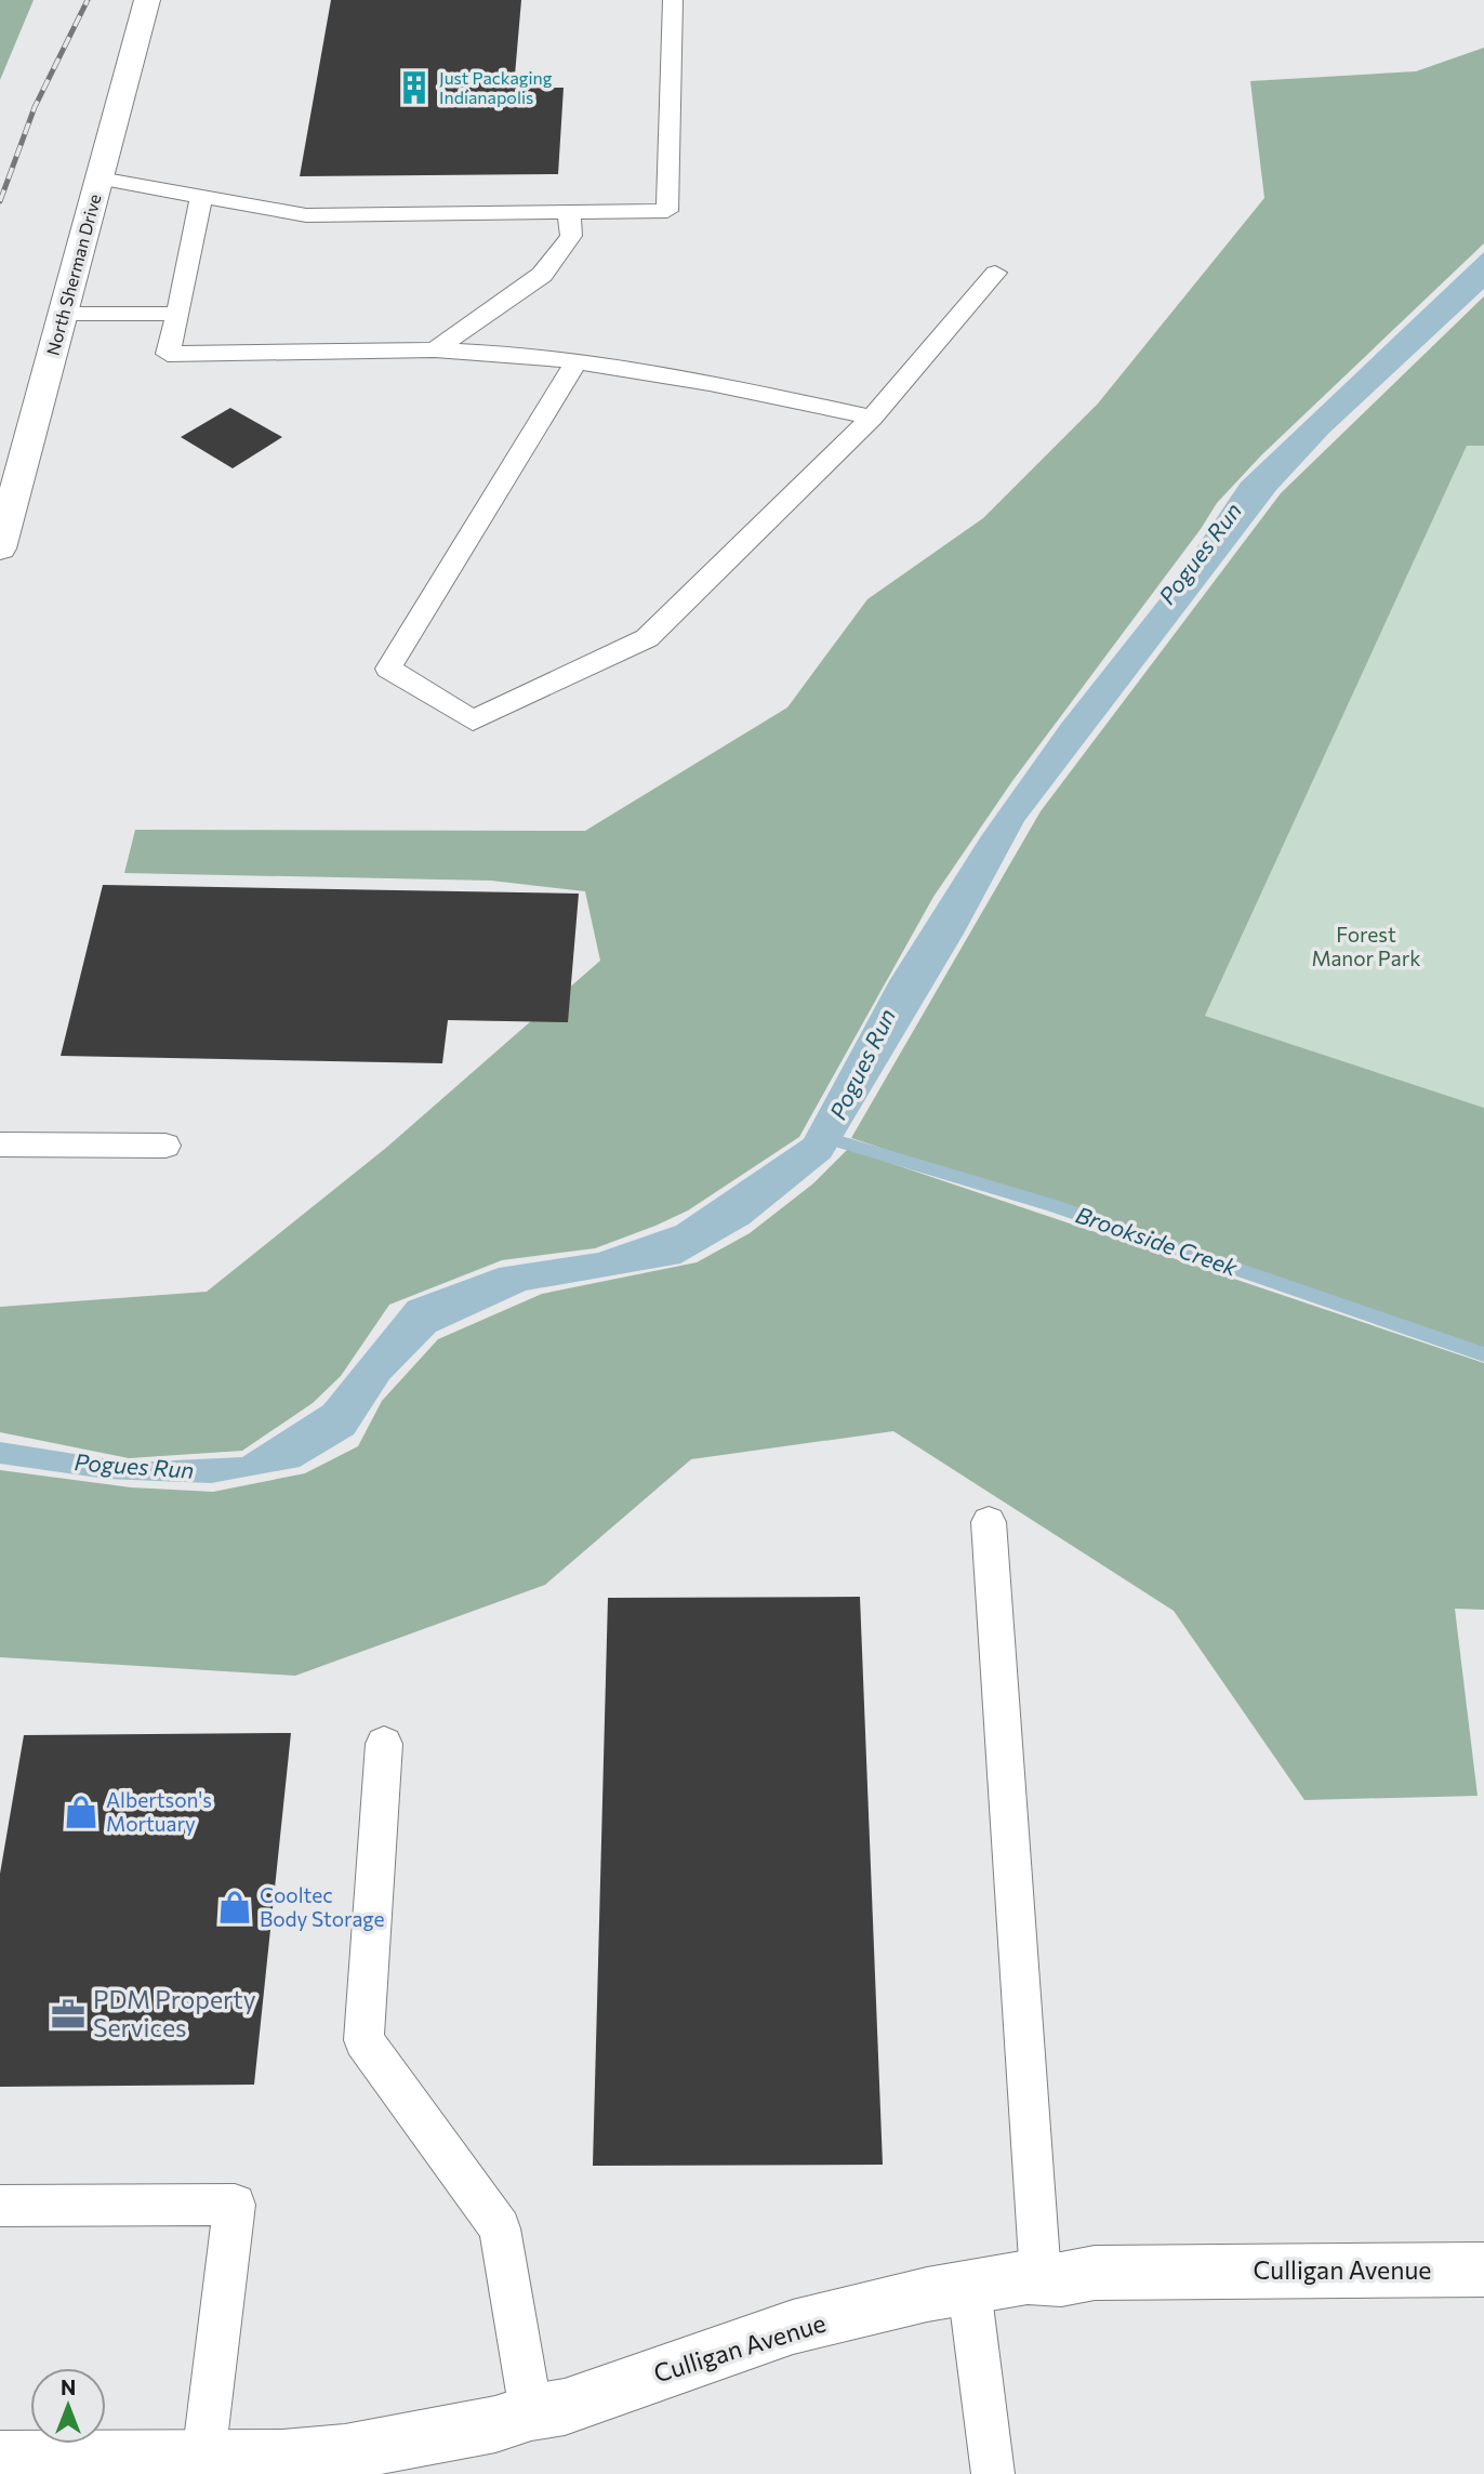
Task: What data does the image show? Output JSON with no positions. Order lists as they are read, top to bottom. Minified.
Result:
{"streets":{"main road":["North Sherman Drive","Culligan Avenue"]},"water":["Pogues Run","Brookside Creek"],"parks":["Forest Manor Park"],"places":{"building":["Just Packaging Indianapolis"],"shop":["Albertson's Mortuary","Cooltec Body Storage"],"office":["PDM Property Services"]},"north":"top"}
